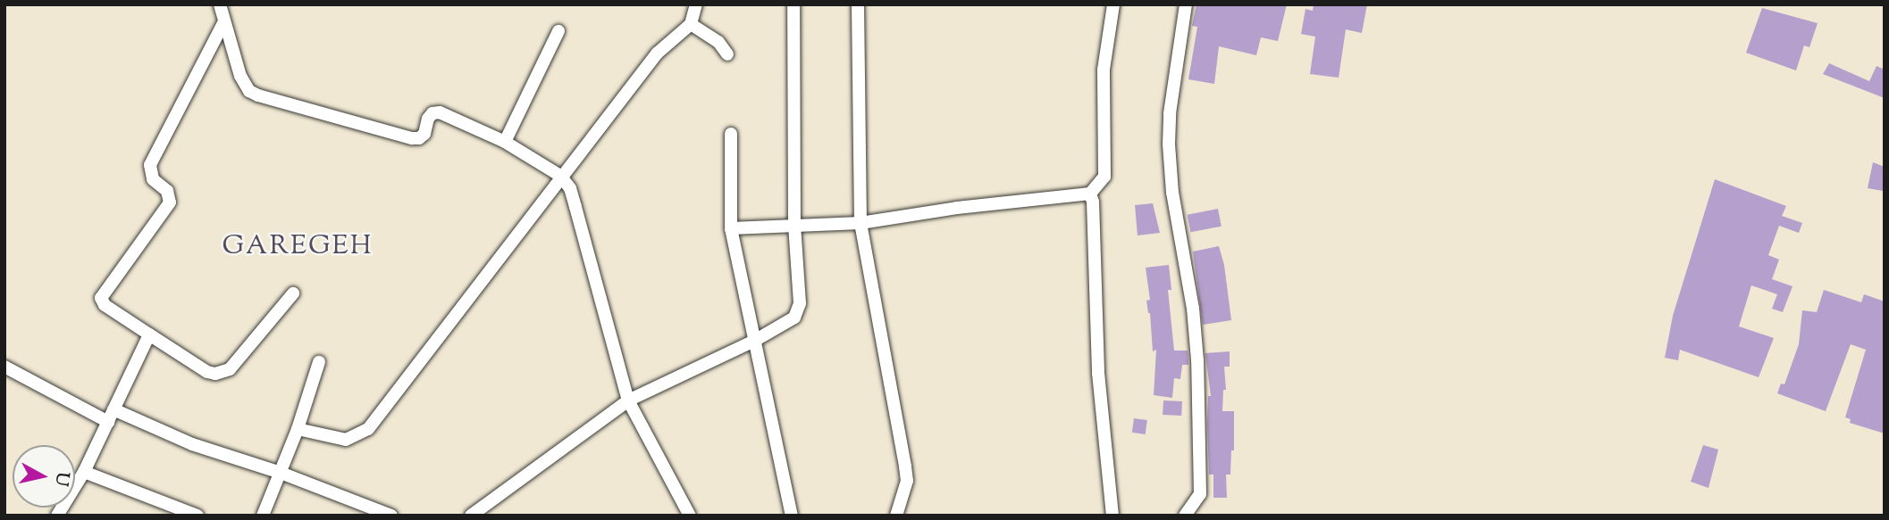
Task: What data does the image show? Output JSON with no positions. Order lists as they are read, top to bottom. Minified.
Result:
{"districts":["GAREGEH"],"north":"right"}
